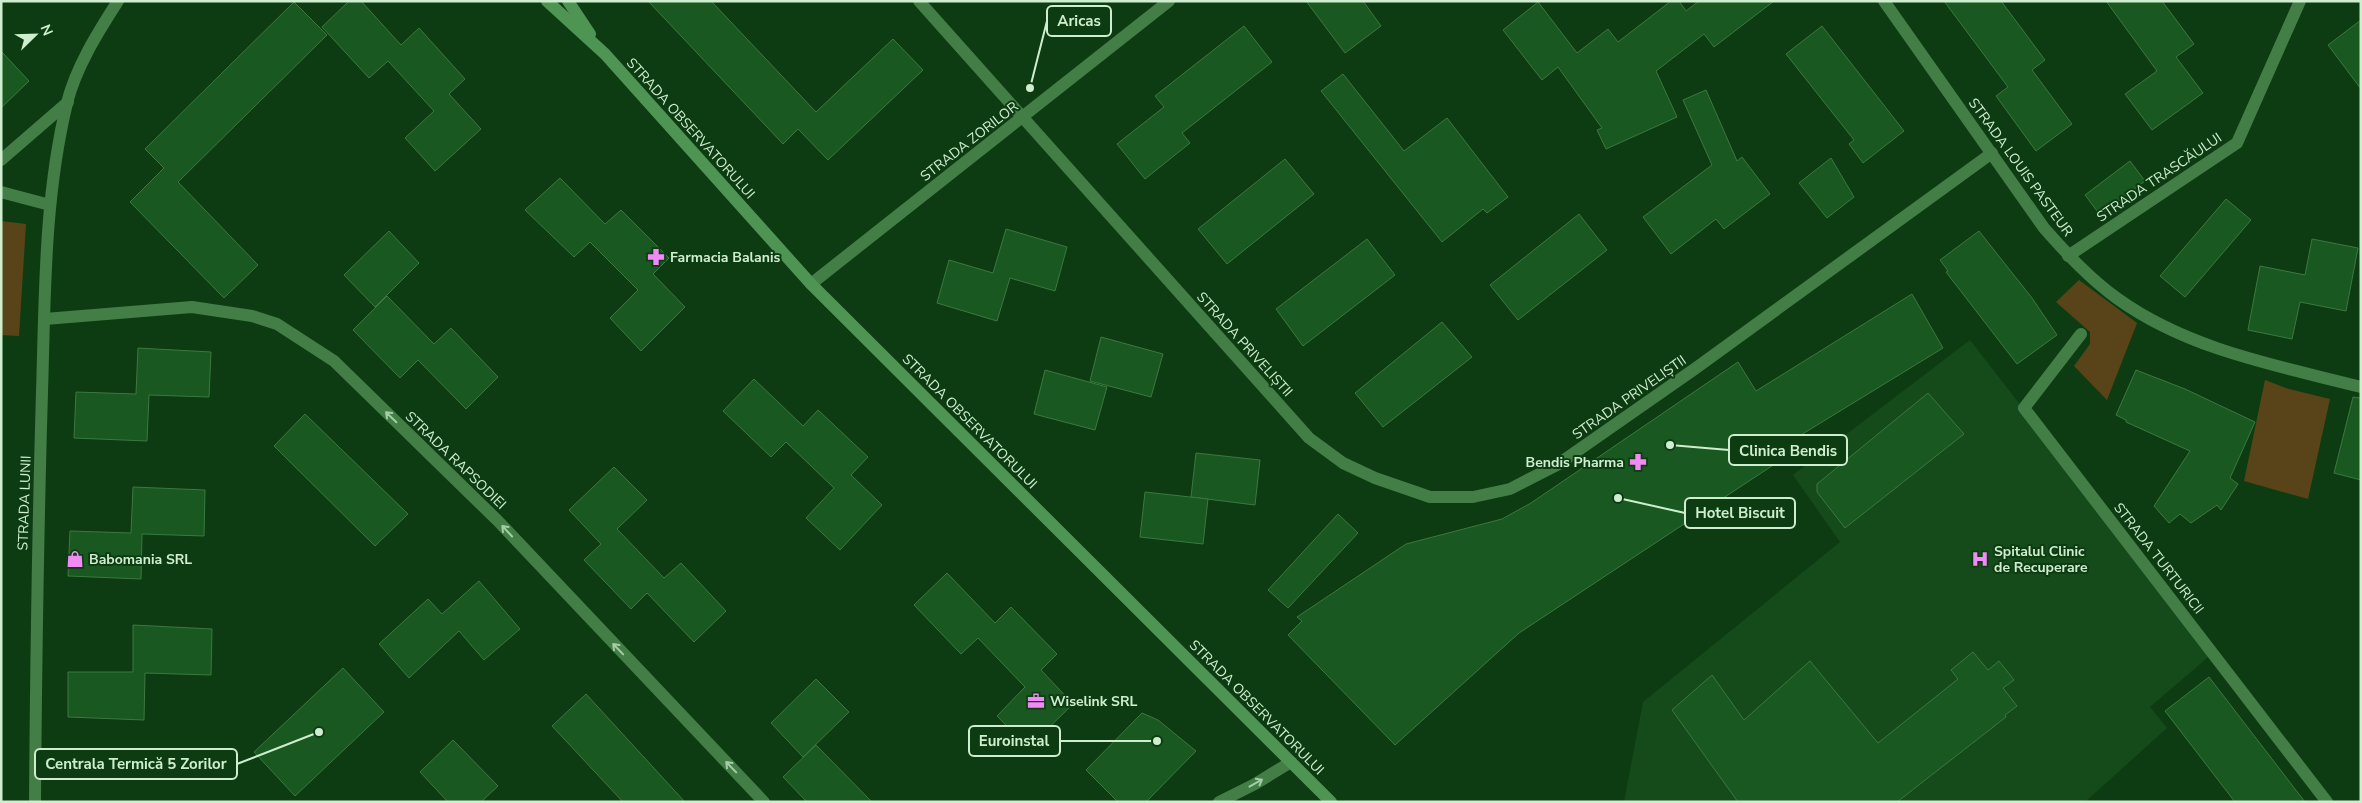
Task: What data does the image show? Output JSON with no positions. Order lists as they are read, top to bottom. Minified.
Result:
{"streets":{"main road":["STRADA OBSERVATORULUI"],"street":["STRADA ZORILOR","STRADA LOUIS PASTEUR","STRADA TRASCĂULUI","STRADA PRIVELIȘTII","STRADA RAPSODIEI","STRADA LUNII","STRADA TURTURICII"]},"crossings":[["STRADA OBSERVATORULUI","STRADA ZORILOR"],["STRADA ZORILOR","STRADA PRIVELIȘTII"],["STRADA LOUIS PASTEUR","STRADA TRASCĂULUI"],["STRADA LOUIS PASTEUR","STRADA PRIVELIȘTII"],["STRADA RAPSODIEI","STRADA LUNII"]],"one_way":["STRADA RAPSODIEI"],"places":{"other":["Aricas","Clinica Bendis","Hotel Biscuit","Centrala Termică 5 Zorilor","Euroinstal"],"pharmacy":["Farmacia Balanis","Bendis Pharma"],"shop":["Babomania SRL"],"hospital":["Spitalul Clinic de Recuperare"],"office":["Wiselink SRL"]},"north":"top right"}
